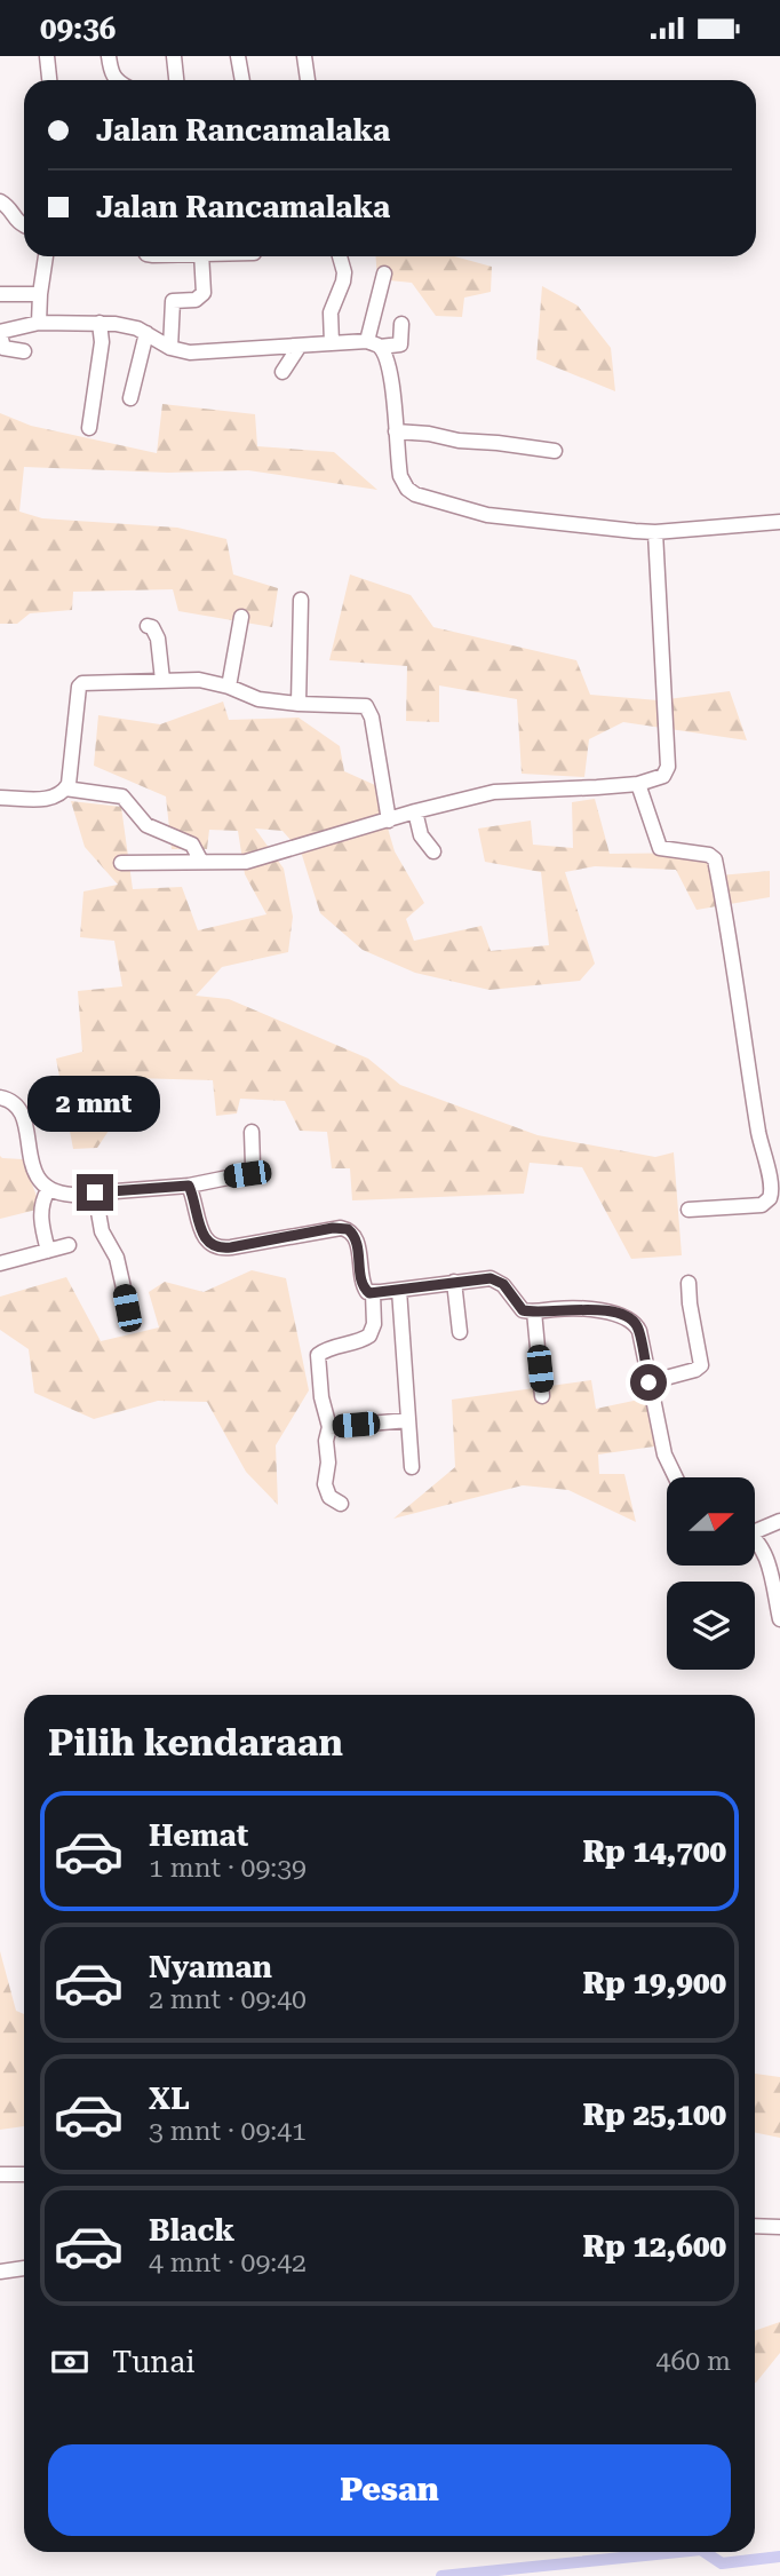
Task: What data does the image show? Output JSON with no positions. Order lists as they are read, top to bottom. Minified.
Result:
{"north":"right","page":{"status":"09:36","banner":["Jalan Rancamalaka","Jalan Rancamalaka"],"bubble":"2 mnt","heading":"Pilih kendaraan","list":[{"name":"Hemat","note":"1 mnt · 09:39","value":"Rp 14,700"},{"name":"Nyaman","note":"2 mnt · 09:40","value":"Rp 19,900"},{"name":"XL","note":"3 mnt · 09:41","value":"Rp 25,100"},{"name":"Black","note":"4 mnt · 09:42","value":"Rp 12,600"}],"pay":["Tunai","460 m"],"buttons":"Pesan"}}
